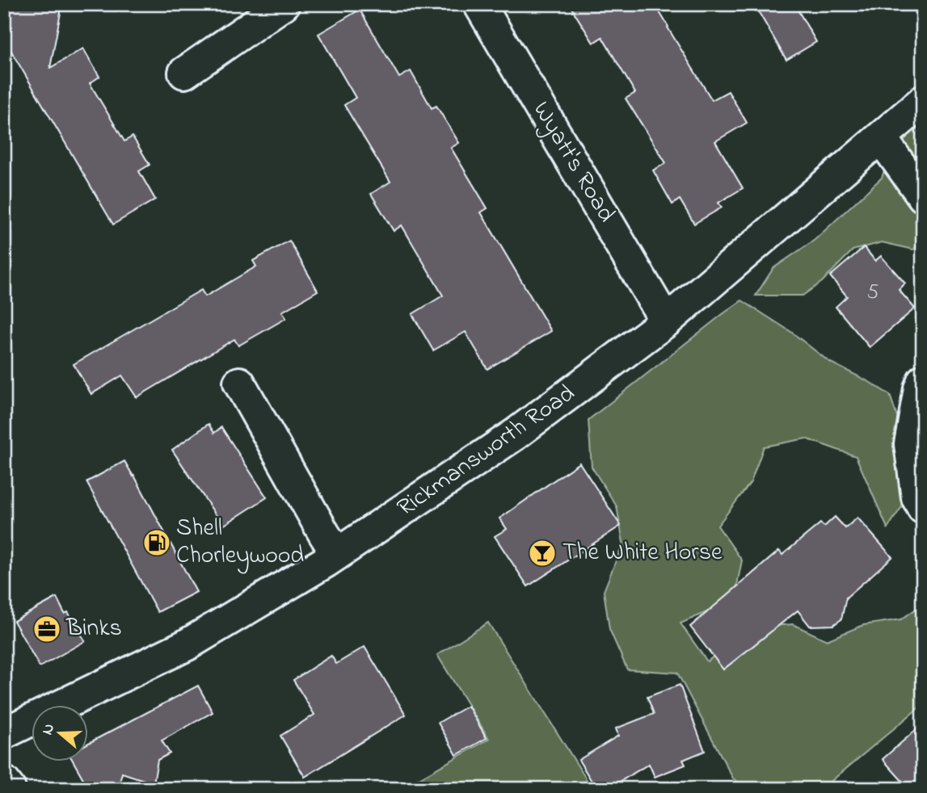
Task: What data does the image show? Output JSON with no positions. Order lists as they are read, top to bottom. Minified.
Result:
{"streets":{"main road":["Wyatt's Road","Rickmansworth Road"]},"crossings":[["Wyatt's Road","Rickmansworth Road"]],"places":{"fuel station":["Shell Chorleywood"],"bar":["The White Horse"],"office":["Binks"]},"house_numbers":["5"],"north":"left"}
